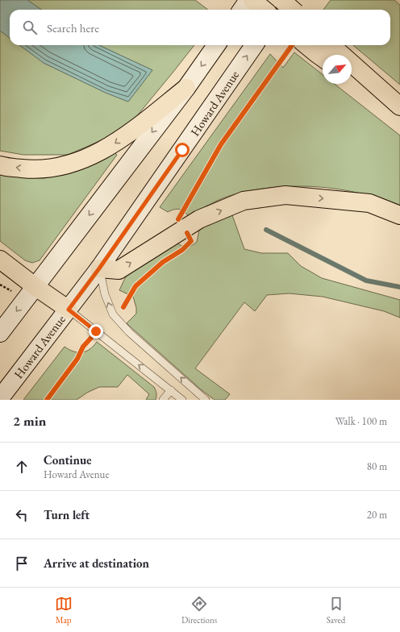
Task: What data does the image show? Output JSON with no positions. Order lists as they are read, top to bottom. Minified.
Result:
{"streets":{"main road":["Howard Avenue"]},"north":"top right","page":{"search":"Search here","heading":["2 min","Walk · 100 m"],"list":[["Continue","Howard Avenue","80 m"],["Turn left","20 m"],"Arrive at destination"],"nav":["Map","Directions","Saved"]}}
